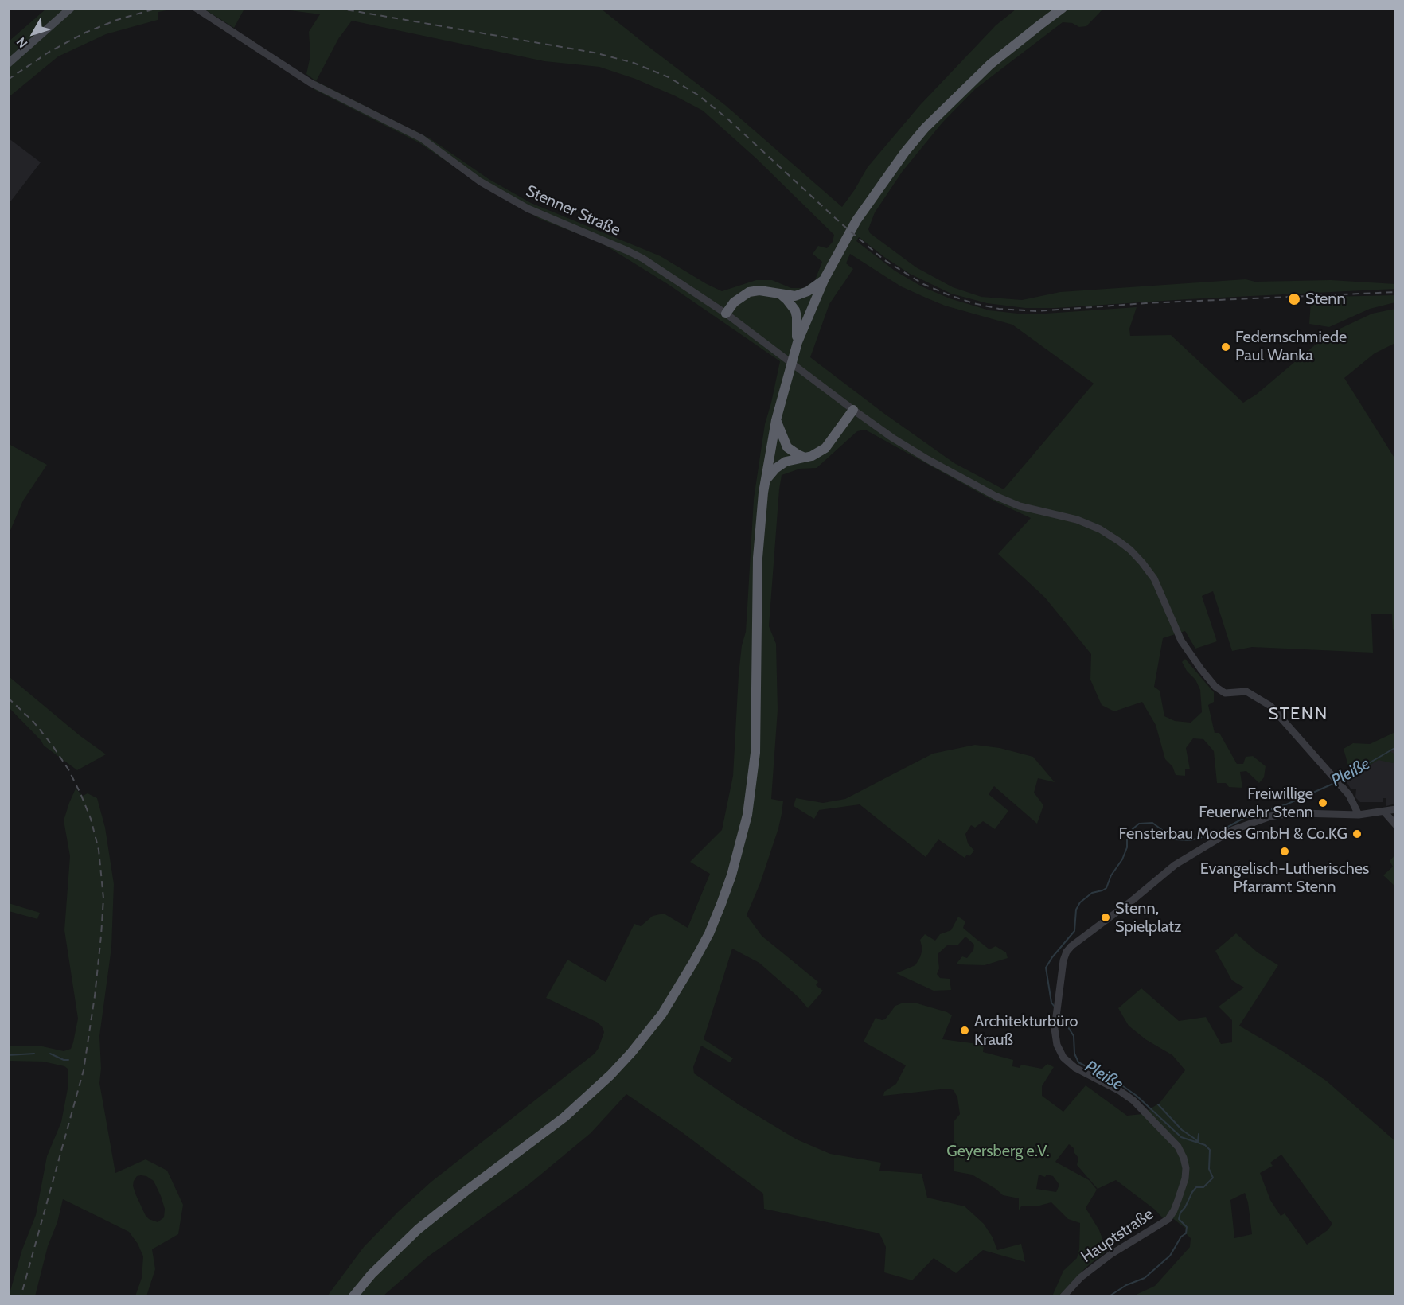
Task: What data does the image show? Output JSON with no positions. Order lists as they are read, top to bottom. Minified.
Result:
{"streets":{"street":["Stenner Straße","Hauptstraße"]},"crossings":[["Stenner Straße","Hauptstraße"]],"districts":["STENN"],"water":["Pleiße"],"parks":["Geyersberg e.V."],"places":["Stenn","Federnschmiede Paul Wanka","Freiwillige Feuerwehr Stenn","Fensterbau Modes GmbH & Co.KG","Evangelisch-Lutherisches Pfarramt Stenn","Stenn, Spielplatz","Architekturbüro Krauß"],"north":"bottom left"}
